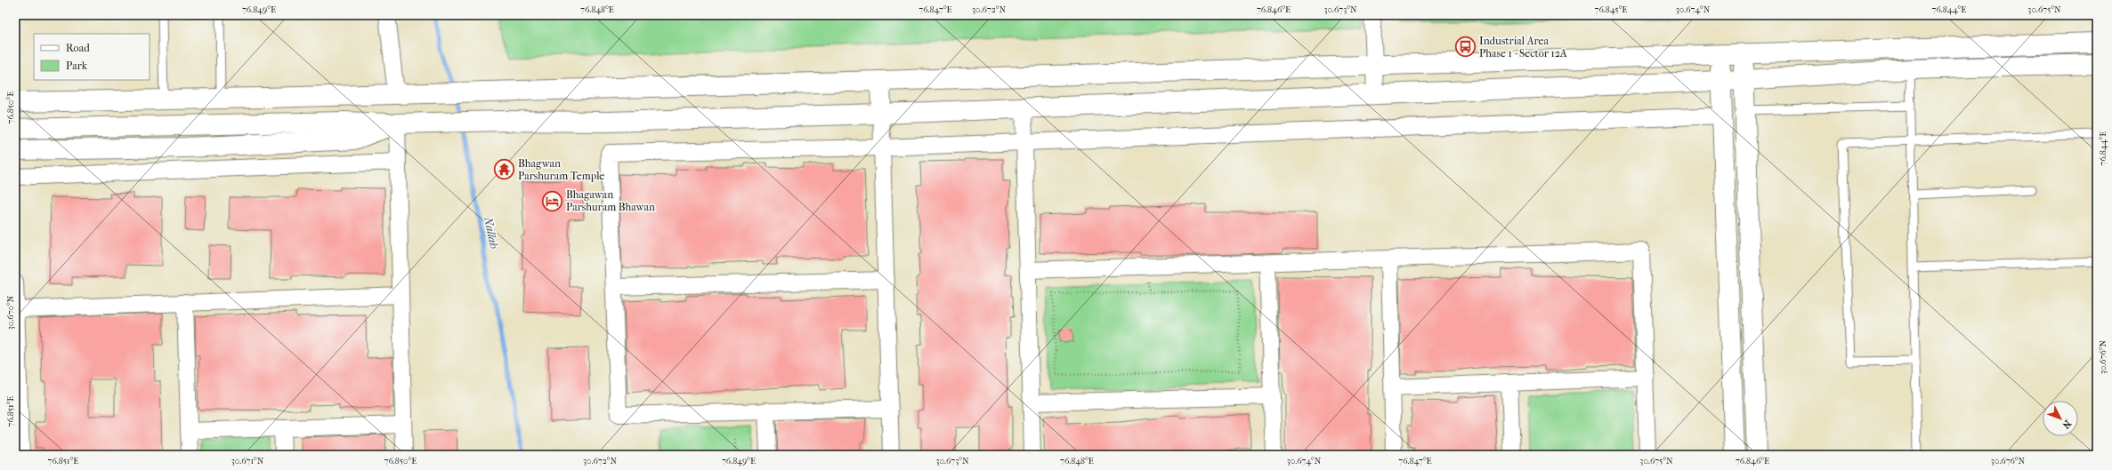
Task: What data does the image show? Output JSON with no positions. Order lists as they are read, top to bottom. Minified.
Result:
{"water":["Nallah"],"places":{"bus stop":["Industrial Area Phase 1 - Sector 12A"],"temple":["Bhagwan Parshuram Temple"],"hotel":["Bhagawan Parshuram Bhawan"]},"legend":["Road","Park"],"north":"bottom right","coordinates":["76.849°E","76.848°E","76.847°E","30.672°N","76.846°E","30.673°N","76.845°E","30.674°N","76.844°E","30.675°N","76.850°E","30.670°N","30.676°N","76.851°E","30.671°N"]}
